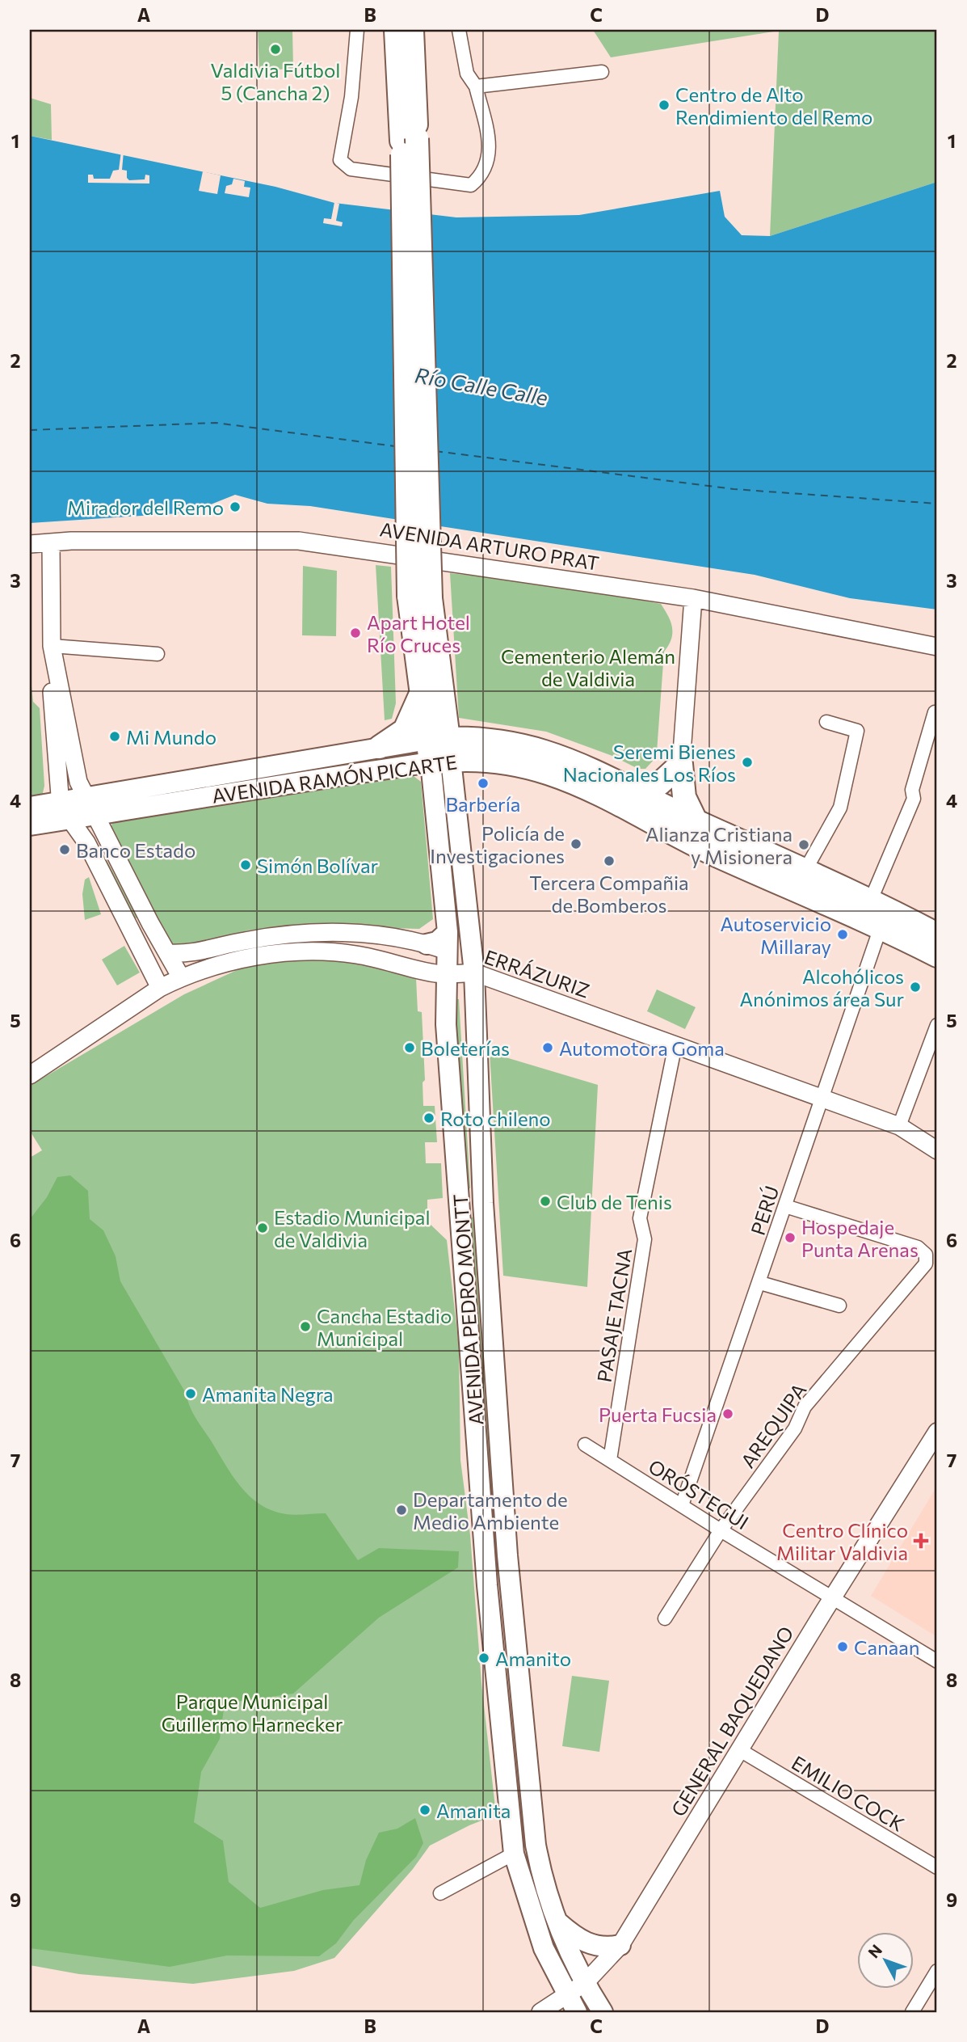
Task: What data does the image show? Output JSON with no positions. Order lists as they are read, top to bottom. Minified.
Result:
{"streets":{"highway":["AVENIDA RAMÓN PICARTE","AVENIDA PEDRO MONTT"],"main road":["AVENIDA ARTURO PRAT","ERRÁZURIZ","GENERAL BAQUEDANO"],"street":["PERÚ","PASAJE TACNA","AREQUIPA","ORÓSTEGUI","EMILIO COCK"]},"crossings":[["AVENIDA RAMÓN PICARTE","PERÚ"],["AVENIDA RAMÓN PICARTE","AVENIDA PEDRO MONTT"],["ERRÁZURIZ","PERÚ"],["ERRÁZURIZ","AVENIDA PEDRO MONTT"],["ERRÁZURIZ","PASAJE TACNA"],["PERÚ","AREQUIPA"],["PERÚ","ORÓSTEGUI"],["AVENIDA PEDRO MONTT","GENERAL BAQUEDANO"],["PASAJE TACNA","ORÓSTEGUI"],["AREQUIPA","ORÓSTEGUI"],["ORÓSTEGUI","GENERAL BAQUEDANO"],["GENERAL BAQUEDANO","EMILIO COCK"]],"water":["Río Calle Calle"],"parks":["Cementerio Alemán de Valdivia","Parque Municipal Guillermo Harnecker"],"places":{"other":["Valdivia Fútbol 5 (Cancha 2)","Centro de Alto Rendimiento del Remo","Mirador del Remo","Apart Hotel Río Cruces","Mi Mundo","Seremi Bienes Nacionales Los Ríos","Barbería","Policía de Investigaciones","Alianza Cristiana y Misionera","Banco Estado","Tercera Compañia de Bomberos","Simón Bolívar","Autoservicio Millaray","Alcohólicos Anónimos área Sur","Boleterías","Automotora Goma","Roto chileno","Club de Tenis","Estadio Municipal de Valdivia","Hospedaje Punta Arenas","Cancha Estadio Municipal","Amanita Negra","Puerta Fucsia","Departamento de Medio Ambiente","Canaan","Amanito","Amanita"],"health":["Centro Clínico Militar Valdivia"]},"north":"top left","grid":{"columns":["A","B","C","D"],"rows":["1","2","3","4","5","6","7","8","9"]}}
